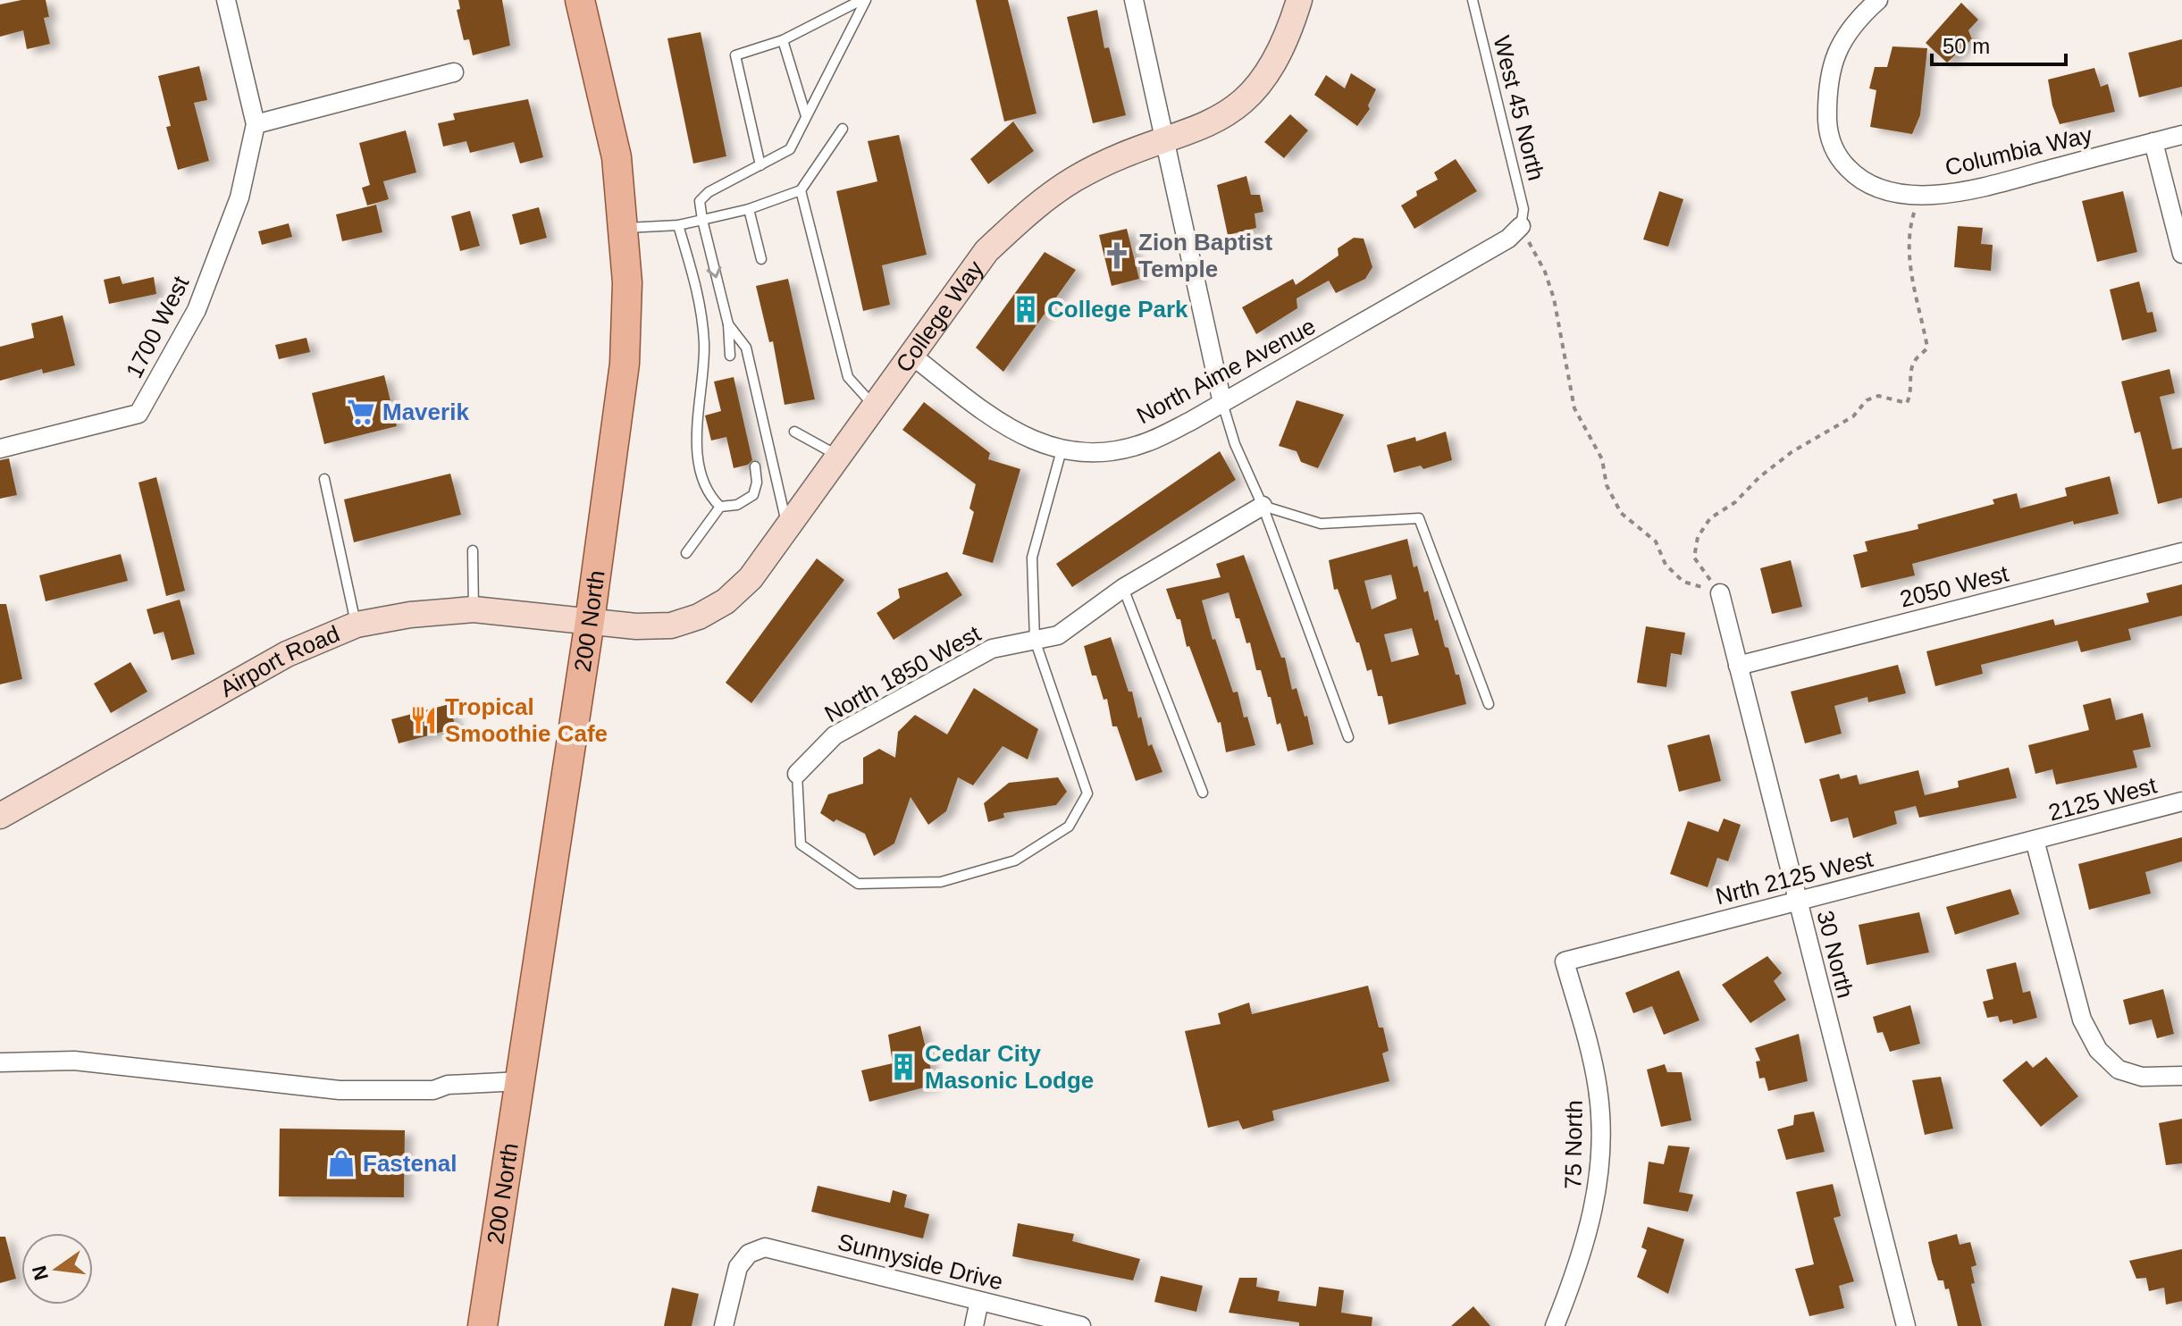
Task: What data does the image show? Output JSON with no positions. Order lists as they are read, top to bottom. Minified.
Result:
{"streets":{"main road":["College Way","200 North","Airport Road"],"street":["Columbia Way","1700 West","North Aime Avenue","2050 West","North 1850 West","2125 West","Nrth 2125 West","30 North","75 North","Sunnyside Drive"],"lane":["West 45 North"]},"crossings":[["West 45 North","North Aime Avenue"],["College Way","North Aime Avenue"],["College Way","200 North"],["College Way","Airport Road"],["2050 West","30 North"],["200 North","Airport Road"],["2125 West","Nrth 2125 West"],["Nrth 2125 West","30 North"],["Nrth 2125 West","75 North"]],"places":{"church":["Zion Baptist Temple"],"building":["College Park","Cedar City Masonic Lodge"],"supermarket":["Maverik"],"restaurant":["Tropical Smoothie Cafe"],"shop":["Fastenal"]},"scale_bar":"50 m","north":"left"}
